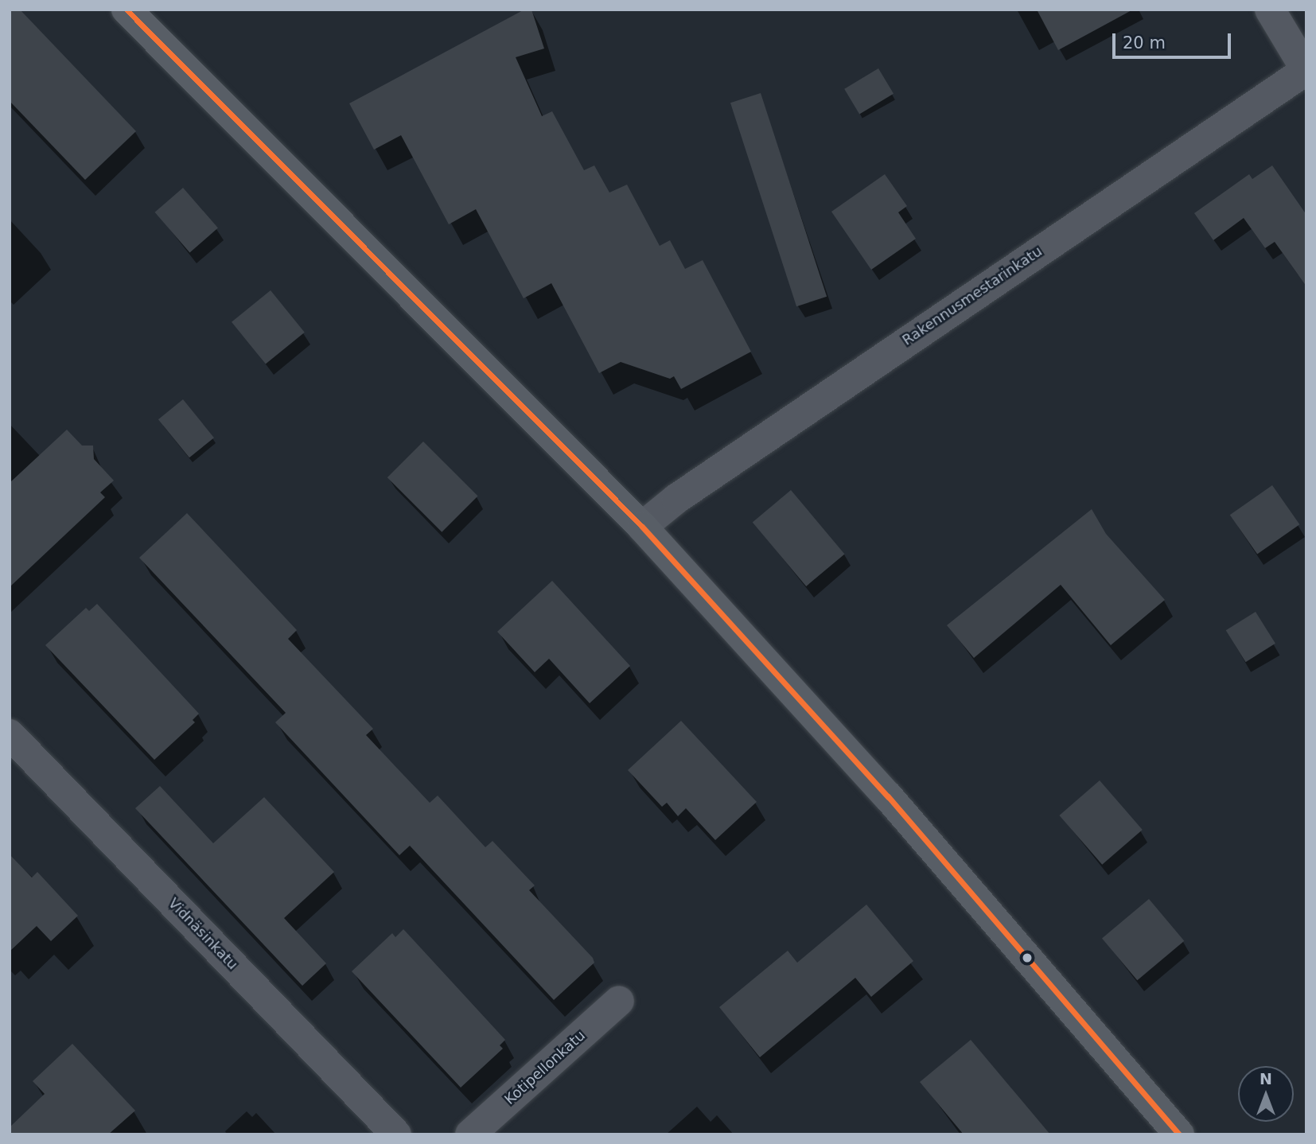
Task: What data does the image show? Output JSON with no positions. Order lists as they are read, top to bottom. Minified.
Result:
{"streets":{"street":["Rakennusmestarinkatu","Vidnäsinkatu","Kotipellonkatu"]},"scale_bar":"20 m","north":"top"}
